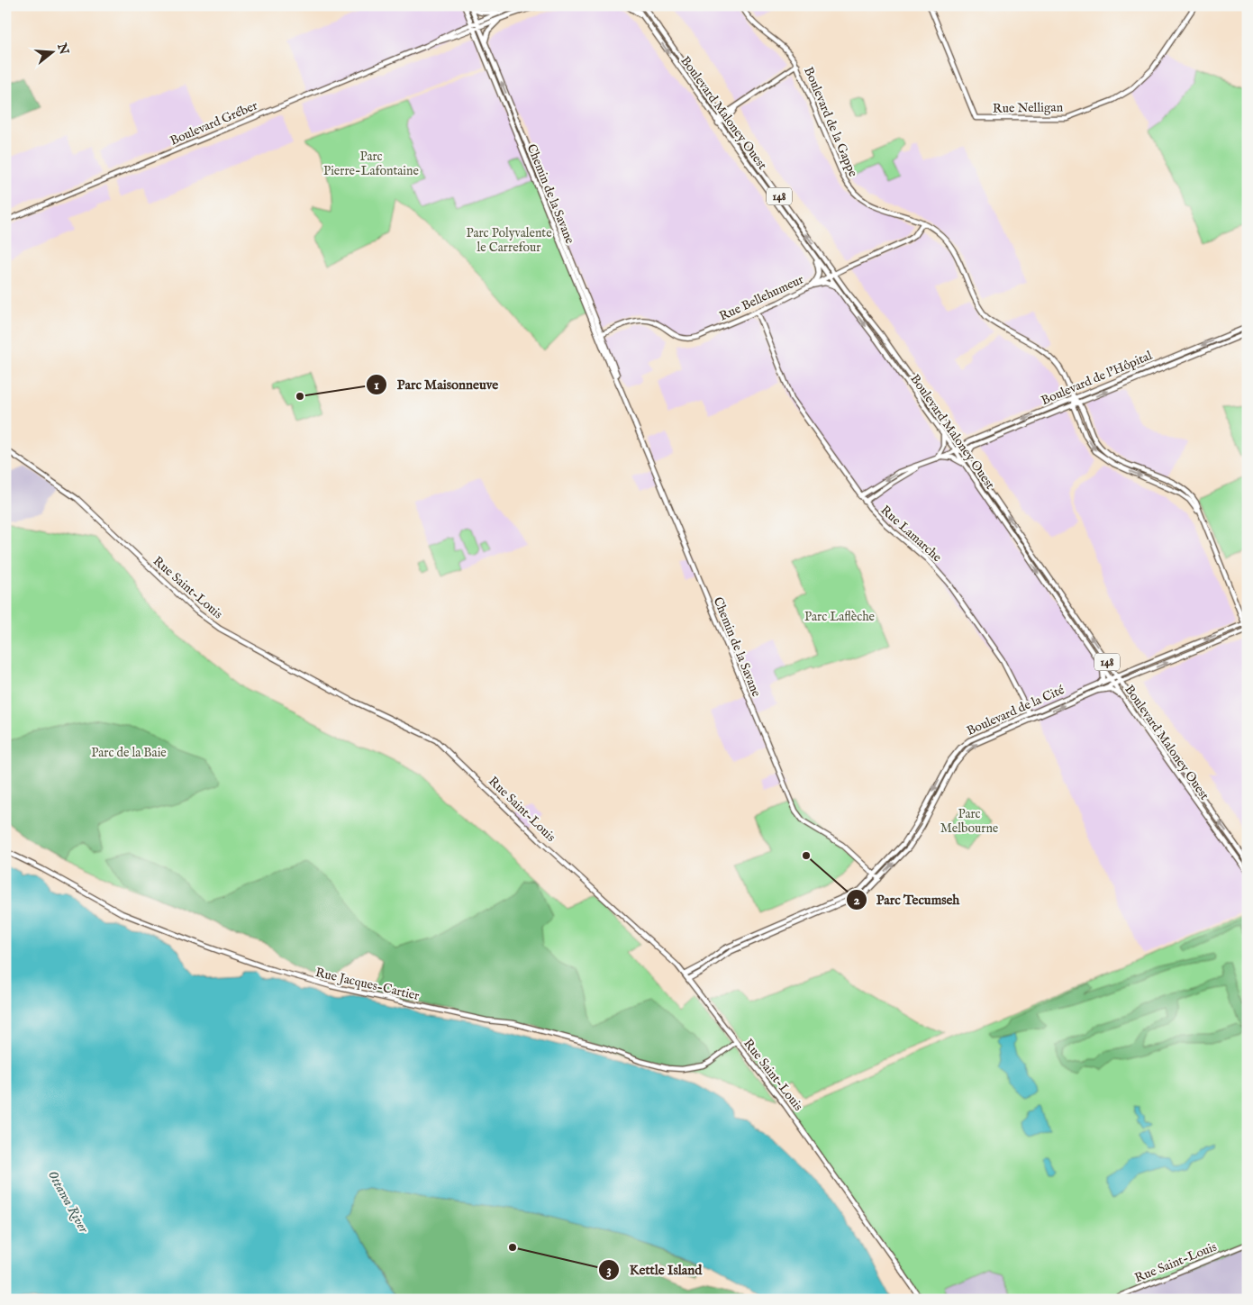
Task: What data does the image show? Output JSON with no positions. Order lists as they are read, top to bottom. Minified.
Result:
{"streets":{"street":["Rue Nelligan","Boulevard Maloney Ouest","Boulevard de la Gappe","Boulevard Gréber","Chemin de la Savane","148","Rue Bellehumeur","Boulevard de l'Hôpital","Rue Lamarche","Rue Saint-Louis","Boulevard de la Cité","Rue Jacques-Cartier"]},"crossings":[["Boulevard Maloney Ouest","Rue Bellehumeur"],["Boulevard Maloney Ouest","Boulevard de l'Hôpital"],["Boulevard Maloney Ouest","Boulevard de la Cité"],["Boulevard de la Gappe","Rue Bellehumeur"],["Boulevard de la Gappe","Boulevard de l'Hôpital"],["Boulevard de la Gappe","Boulevard de la Cité"],["Boulevard Gréber","Chemin de la Savane"],["Chemin de la Savane","Rue Bellehumeur"],["Chemin de la Savane","Boulevard de la Cité"],["Rue Bellehumeur","Rue Lamarche"],["Boulevard de l'Hôpital","Rue Lamarche"],["Rue Lamarche","Boulevard de la Cité"],["Rue Saint-Louis","Boulevard de la Cité"],["Rue Saint-Louis","Rue Jacques-Cartier"]],"water":["Ottawa River"],"parks":["Parc Pierre-Lafontaine","Parc Polyvalente le Carrefour","Parc Laflèche","Parc de la Baie","Parc Melbourne"],"places":["Parc Maisonneuve","Parc Tecumseh","Kettle Island"],"north":"right"}
